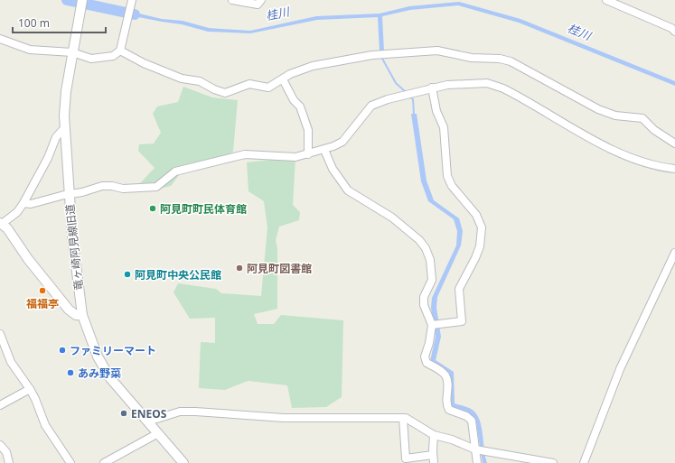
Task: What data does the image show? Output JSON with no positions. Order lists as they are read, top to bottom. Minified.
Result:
{"streets":{"street":["竜ヶ崎阿見線旧道"]},"water":["桂川"],"places":["阿見町町民体育館","阿見町図書館","阿見町中央公民館","福福亭","ファミリーマート","あみ野菜","ENEOS"],"scale_bar":"100 m"}
